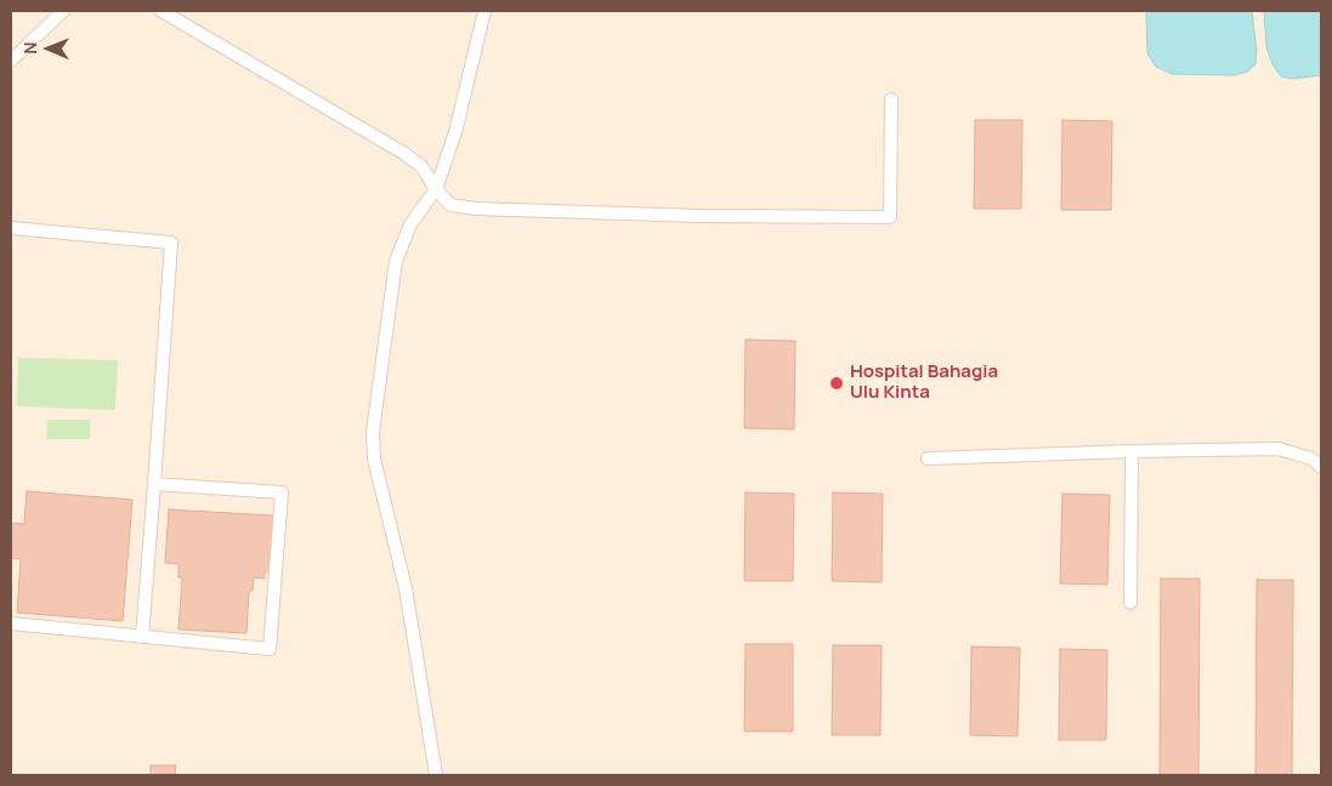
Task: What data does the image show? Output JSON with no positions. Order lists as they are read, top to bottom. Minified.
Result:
{"places":["Hospital Bahagia Ulu Kinta"],"north":"left"}
